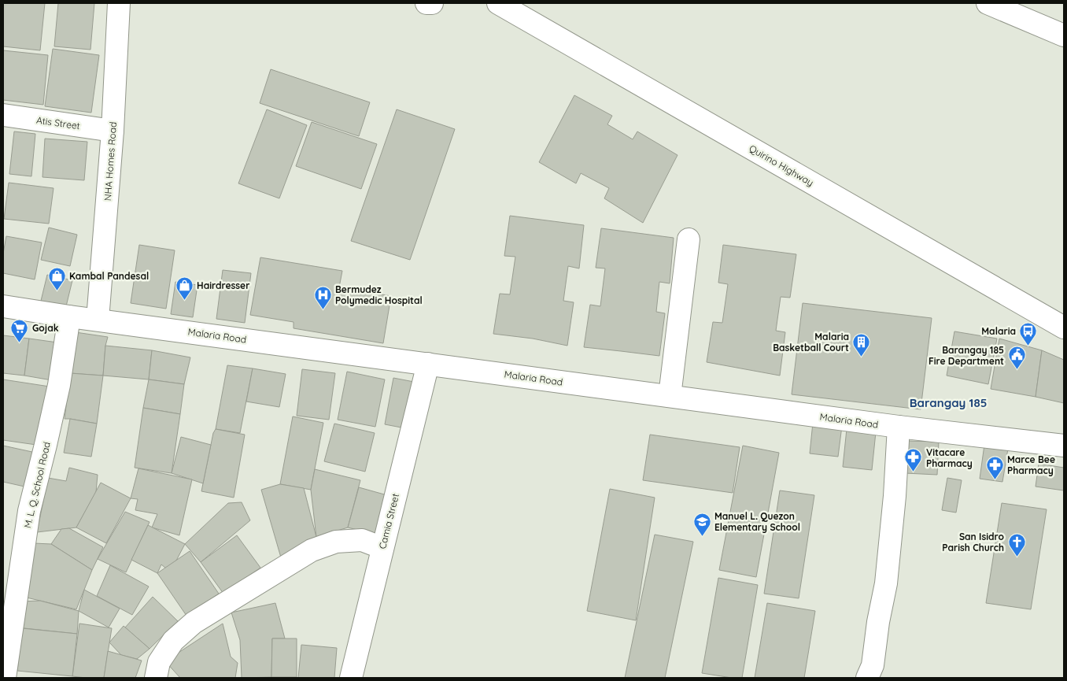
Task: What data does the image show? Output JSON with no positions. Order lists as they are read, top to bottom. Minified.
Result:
{"streets":{"street":["Atis Street","NHA Homes Road","Quirino Highway","Malaria Road","M. L. Q. School Road","Camia Street"]},"crossings":[["Atis Street","NHA Homes Road"],["NHA Homes Road","Malaria Road"],["Malaria Road","M. L. Q. School Road"],["Malaria Road","Camia Street"]],"districts":["Barangay 185"],"places":{"shop":["Kambal Pandesal","Hairdresser"],"hospital":["Bermudez Polymedic Hospital"],"supermarket":["Gojak"],"bus stop":["Malaria"],"building":["Malaria Basketball Court"],"public building":["Barangay 185 Fire Department"],"pharmacy":["Vitacare Pharmacy","Marce Bee Pharmacy"],"school or university":["Manuel L. Quezon Elementary School"],"church":["San Isidro Parish Church"]}}
